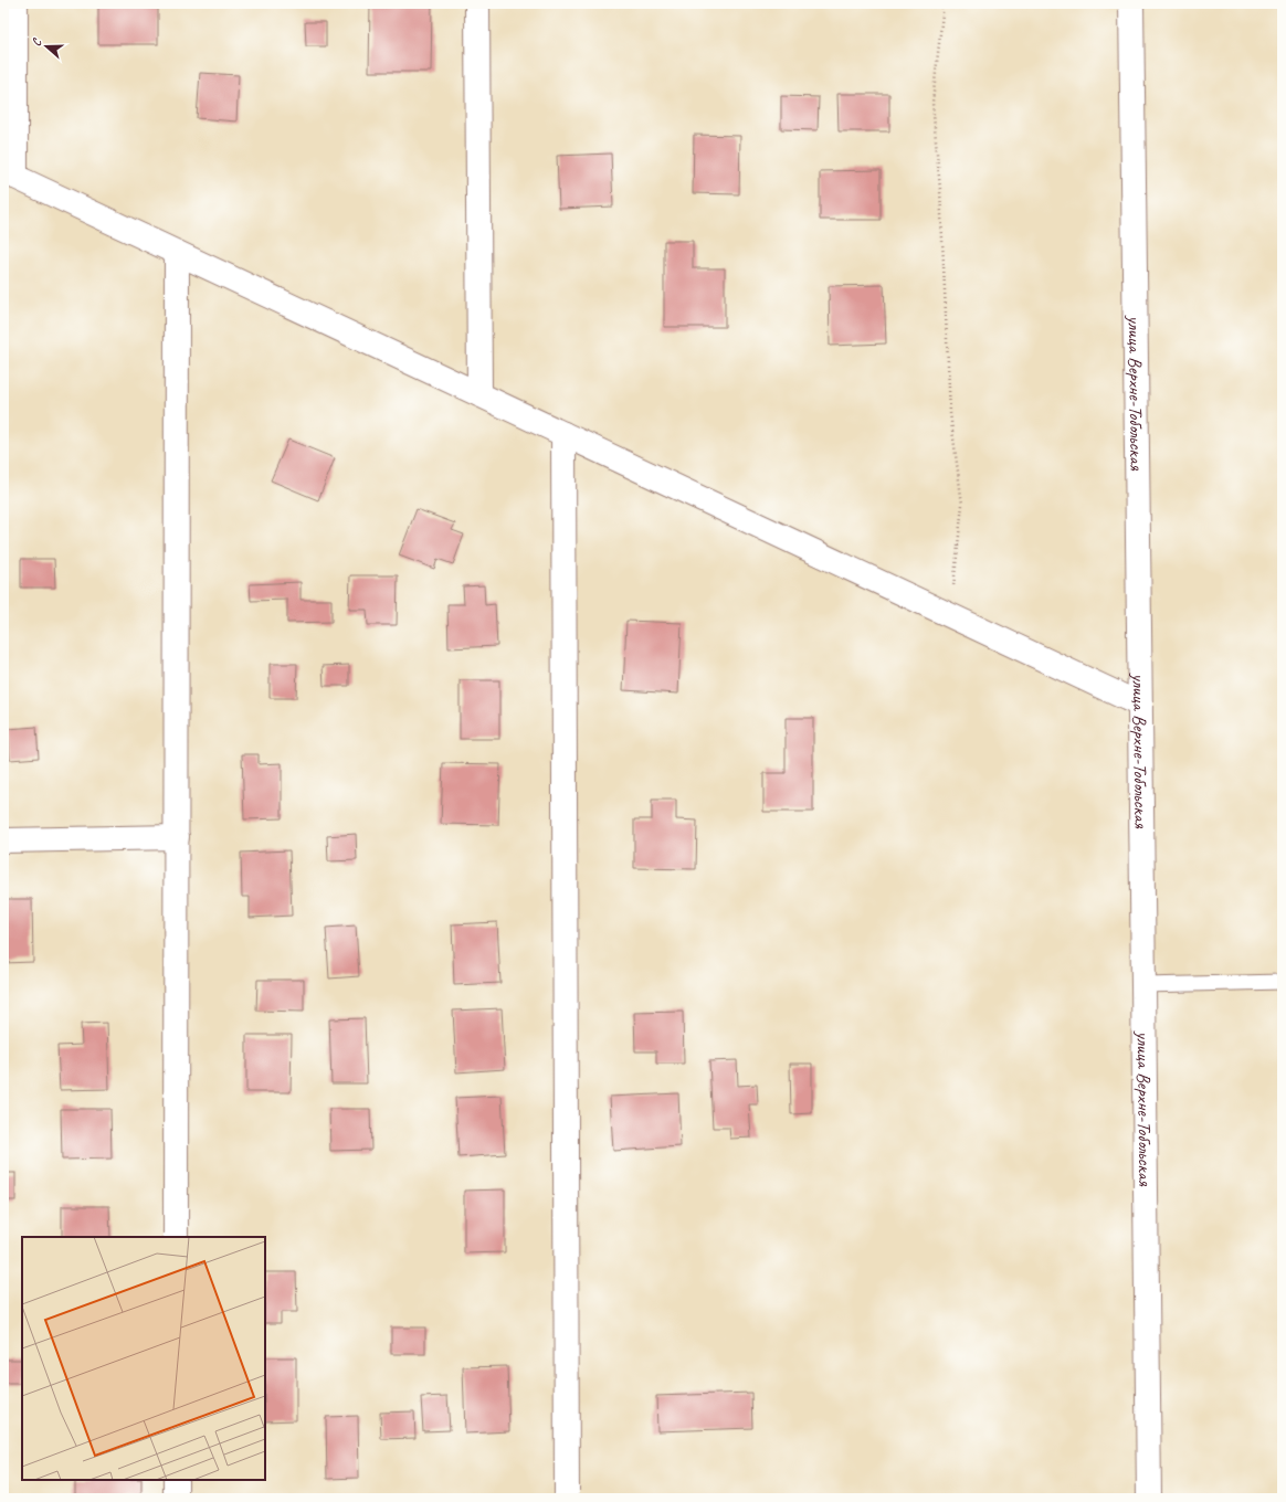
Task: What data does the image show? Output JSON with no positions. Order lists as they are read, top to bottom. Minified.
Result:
{"streets":{"street":["улица Верхне-Тобольская"]},"north":"left"}
